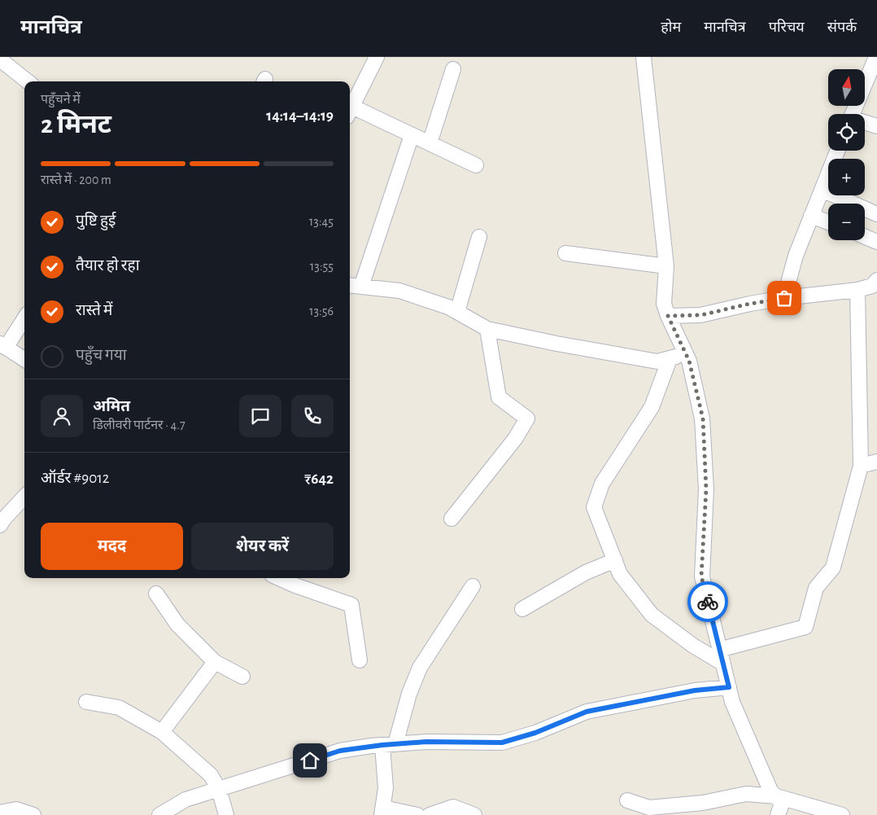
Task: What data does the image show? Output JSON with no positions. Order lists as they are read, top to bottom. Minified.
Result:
{"north":"top","page":{"header":"मानचित्र","nav":["होम","मानचित्र","परिचय","संपर्क"],"map_buttons":["+","−"],"heading":["2 मिनट","पहुँचने में","14:14–14:19"],"panel":["अमित","डिलीवरी पार्टनर · 4.7","ऑर्डर #9012","₹642"],"bar":"रास्ते में · 200 m","list":[["पुष्टि हुई","13:45"],["तैयार हो रहा","13:55"],["रास्ते में","13:56"],"पहुँच गया"],"buttons":["मदद","शेयर करें"]}}
